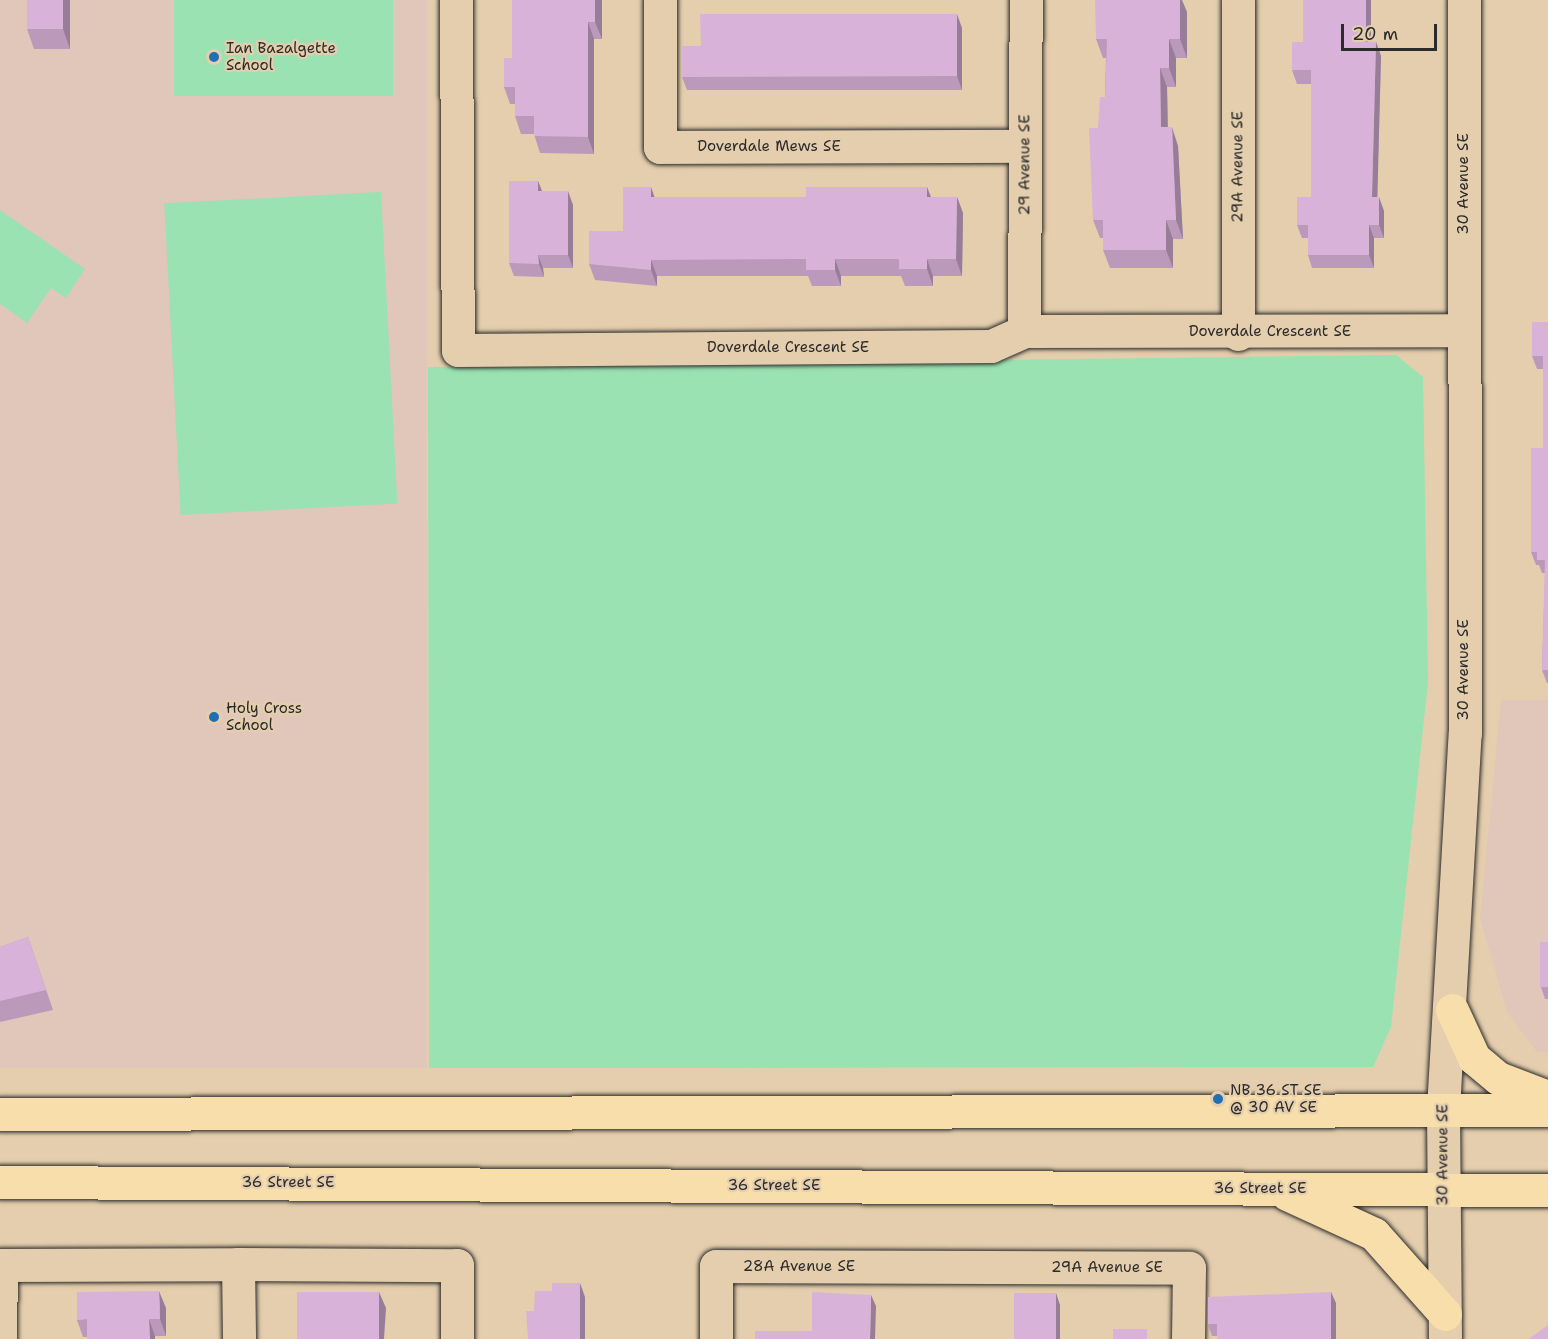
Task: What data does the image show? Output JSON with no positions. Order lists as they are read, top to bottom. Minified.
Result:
{"streets":{"main road":["36 Street SE"],"street":["Doverdale Mews SE","29 Avenue SE","29A Avenue SE","30 Avenue SE","Doverdale Crescent SE","28A Avenue SE"]},"crossings":[["Doverdale Mews SE","29 Avenue SE"],["29 Avenue SE","Doverdale Crescent SE"],["29A Avenue SE","Doverdale Crescent SE"],["29A Avenue SE","28A Avenue SE"],["30 Avenue SE","Doverdale Crescent SE"],["30 Avenue SE","36 Street SE"]],"places":["Ian Bazalgette School","Holy Cross School","NB 36 ST SE @ 30 AV SE"],"scale_bar":"20 m"}
